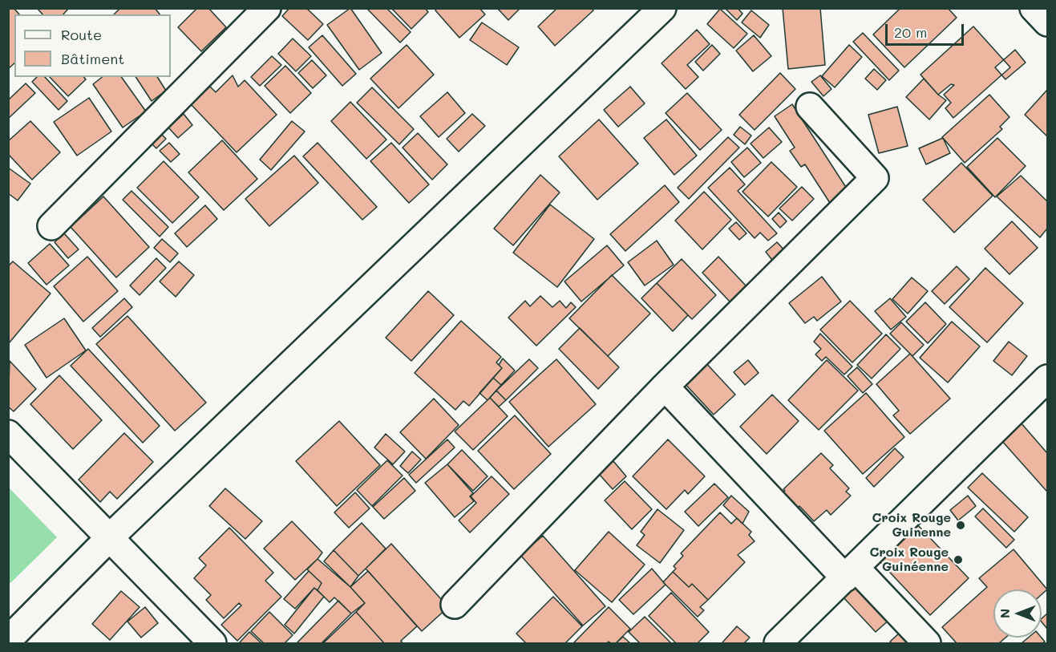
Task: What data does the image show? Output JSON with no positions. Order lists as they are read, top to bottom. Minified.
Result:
{"places":["Croix Rouge Guinenne","Croix Rouge Guinéenne"],"legend":["Route","Bâtiment"],"scale_bar":"20 m","north":"left"}
